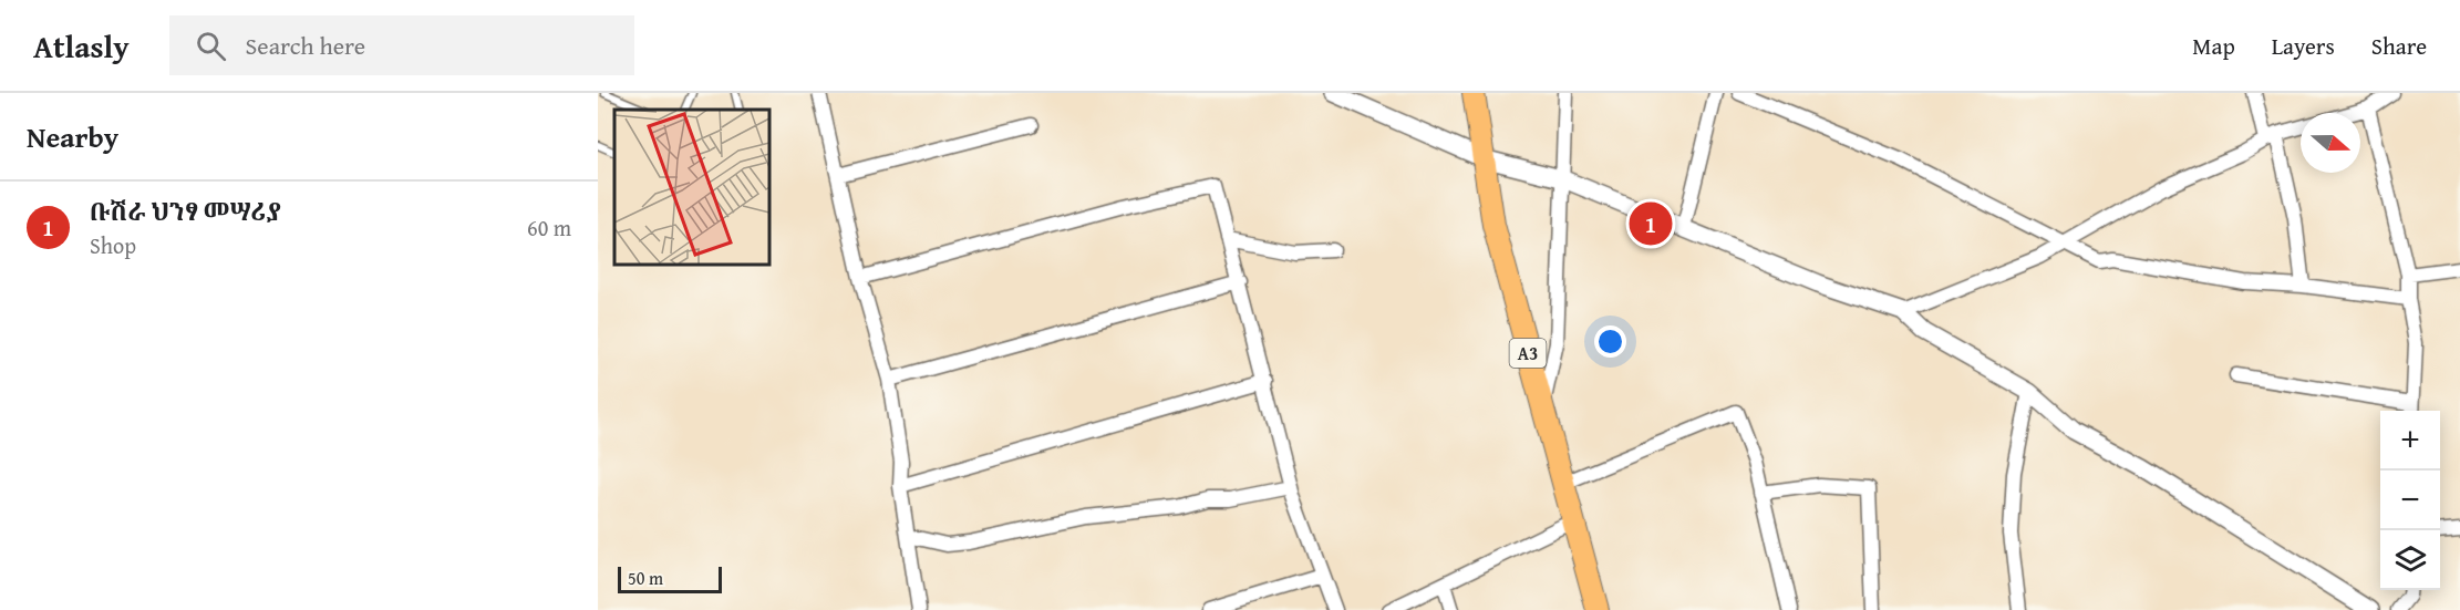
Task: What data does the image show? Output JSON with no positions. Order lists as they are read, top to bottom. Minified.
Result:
{"streets":{"highway":["A3"]},"scale_bar":"50 m","north":"right","page":{"header":"Atlasly","search":"Search here","nav":["Map","Layers","Share"],"heading":"Nearby","list":[{"mark":"1","name":"ቡሽራ ህንፃ መሣሪያ","note":"Shop","value":"60 m"}],"pins":"1","map_buttons":["+","−"],"scale":"50 m"}}
